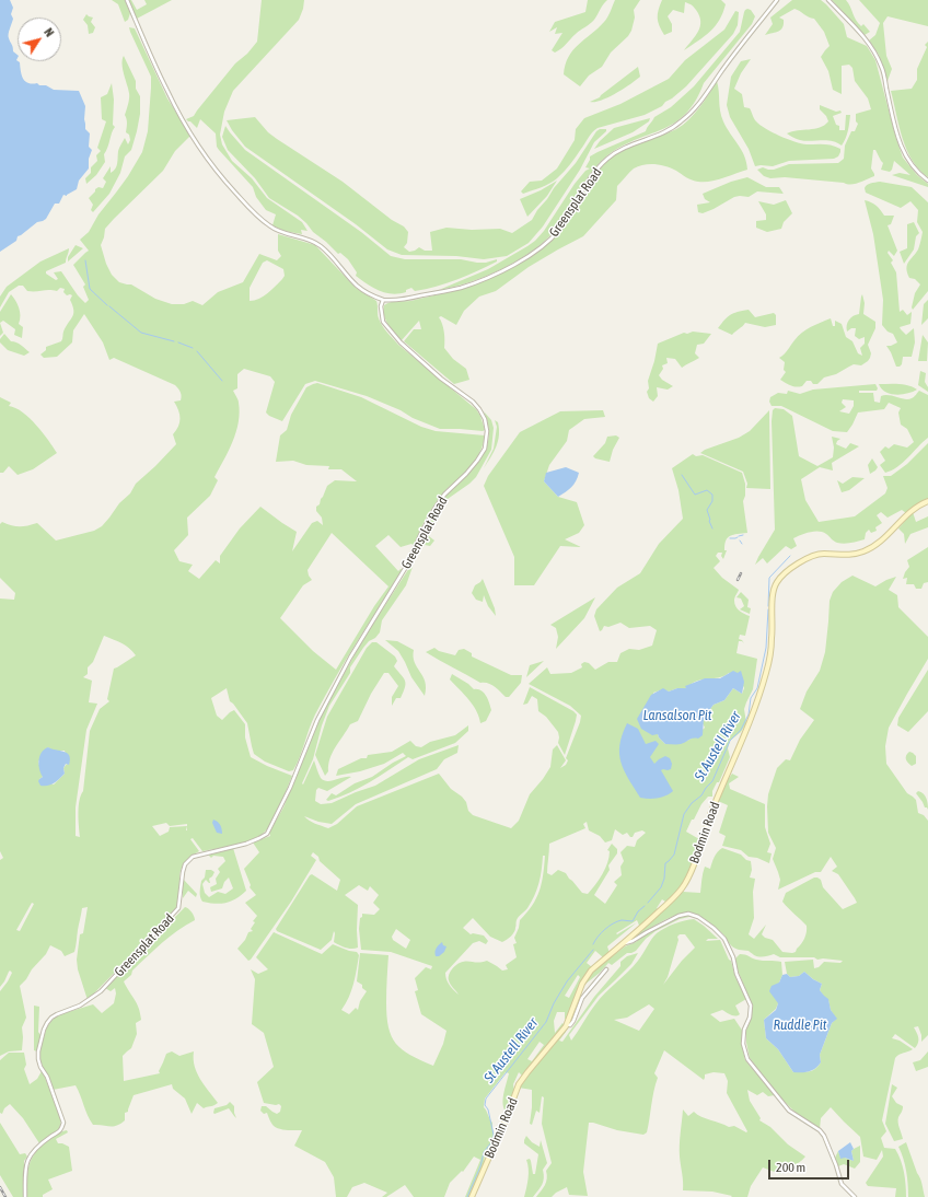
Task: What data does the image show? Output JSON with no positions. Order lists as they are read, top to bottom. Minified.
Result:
{"streets":{"main road":["Bodmin Road"],"street":["Greensplat Road"]},"water":["Lansalson Pit","St Austell River","Ruddle Pit"],"scale_bar":"200 m","north":"top right"}
